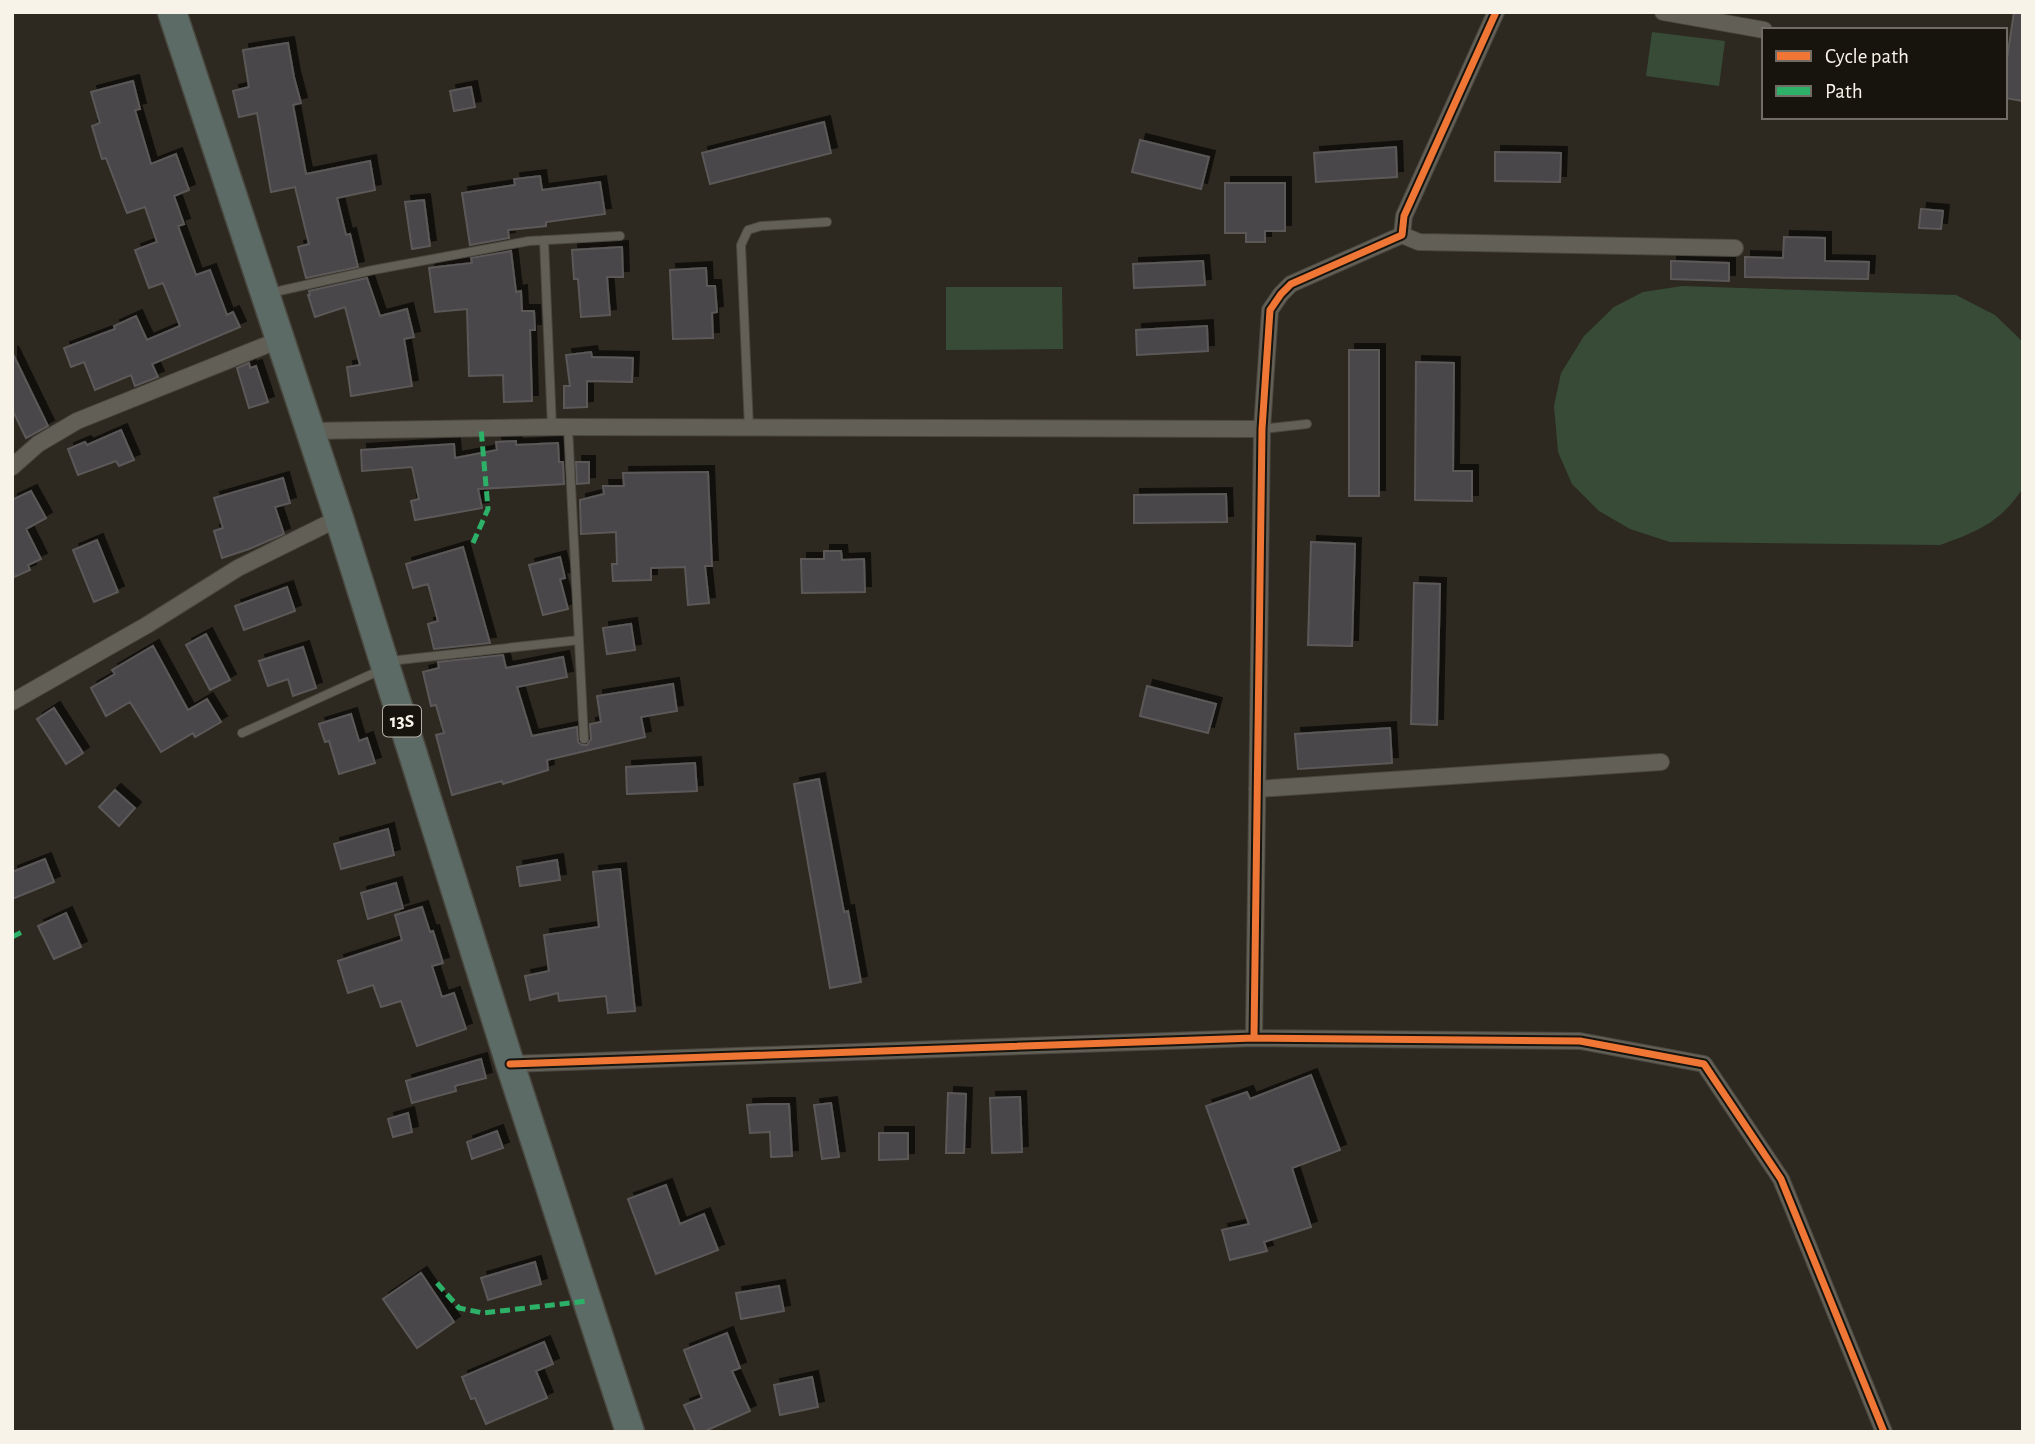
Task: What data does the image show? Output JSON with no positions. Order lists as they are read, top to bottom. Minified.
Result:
{"streets":{"highway":["13S"]},"legend":["Cycle path","Path"]}
